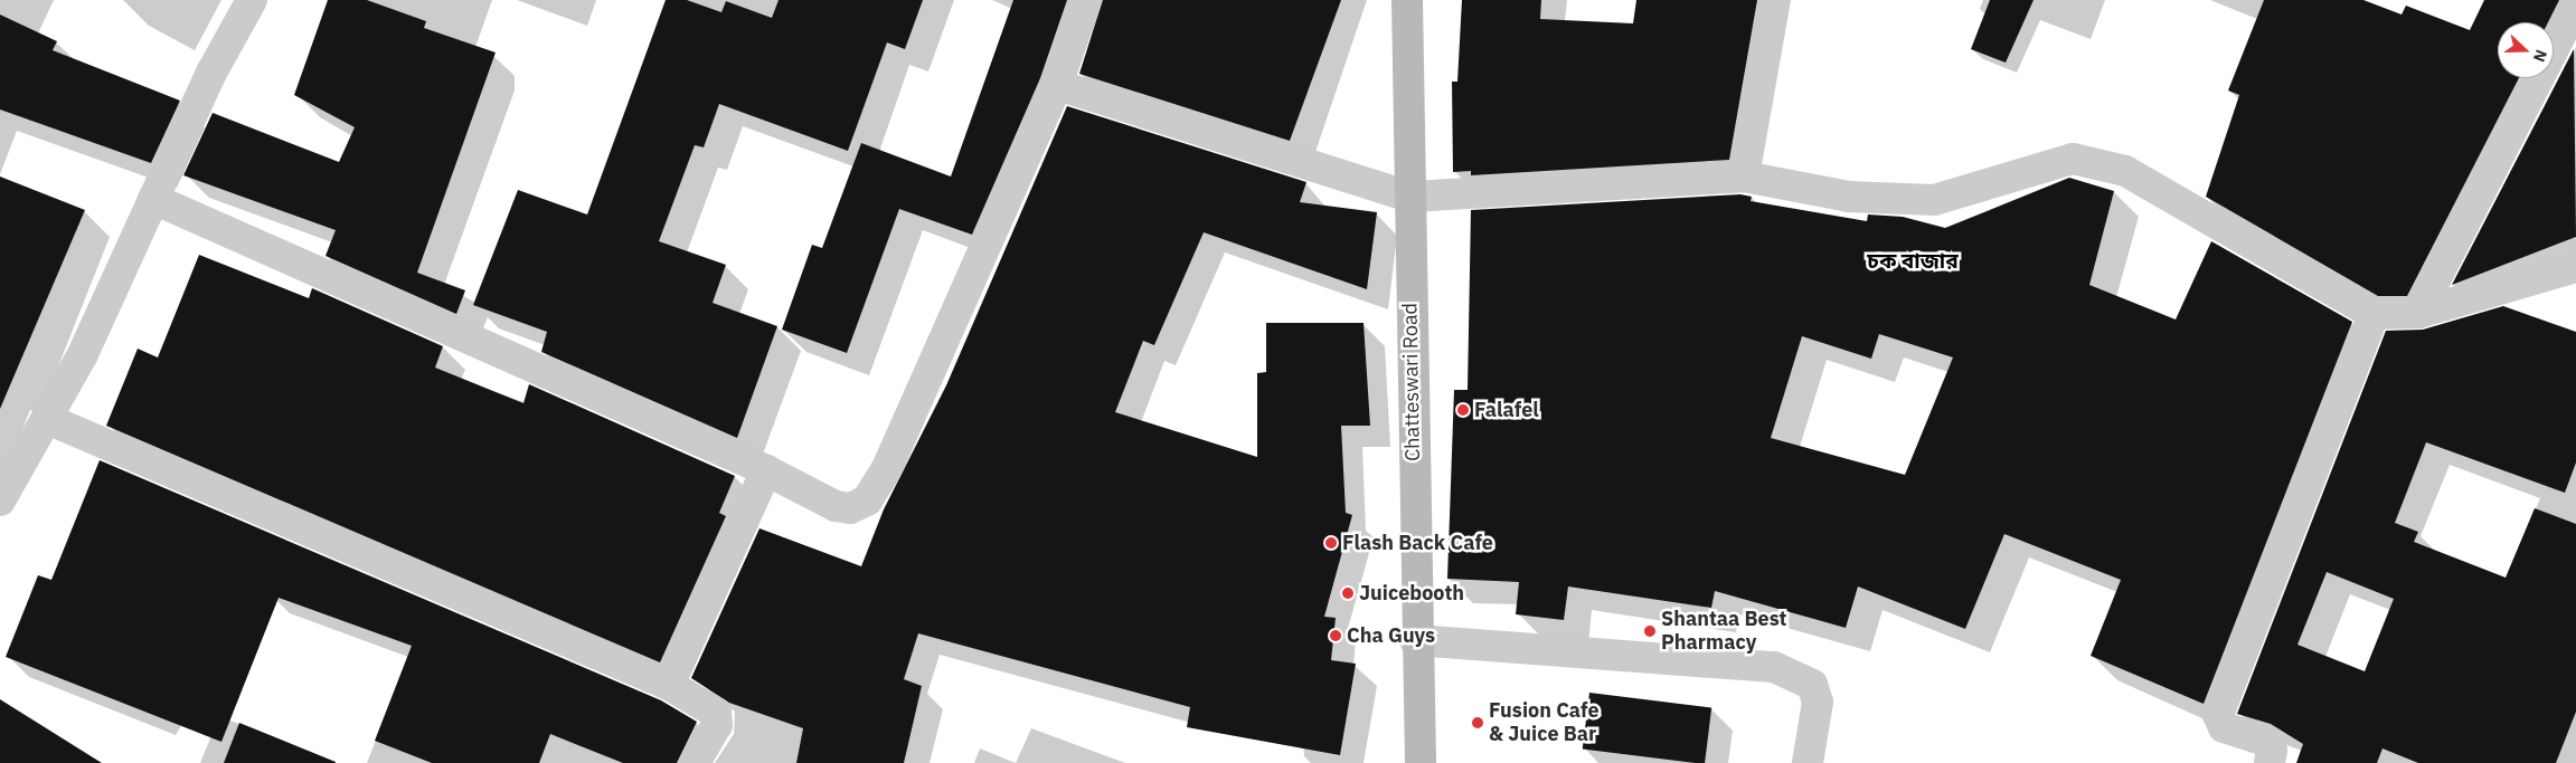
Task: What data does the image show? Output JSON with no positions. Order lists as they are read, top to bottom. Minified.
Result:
{"streets":{"main road":["Chatteswari Road"]},"districts":["চক বাজার"],"places":["Falafel","Flash Back Cafe","Juicebooth","Shantaa Best Pharmacy","Cha Guys","Fusion Cafe & Juice Bar"],"north":"right"}
